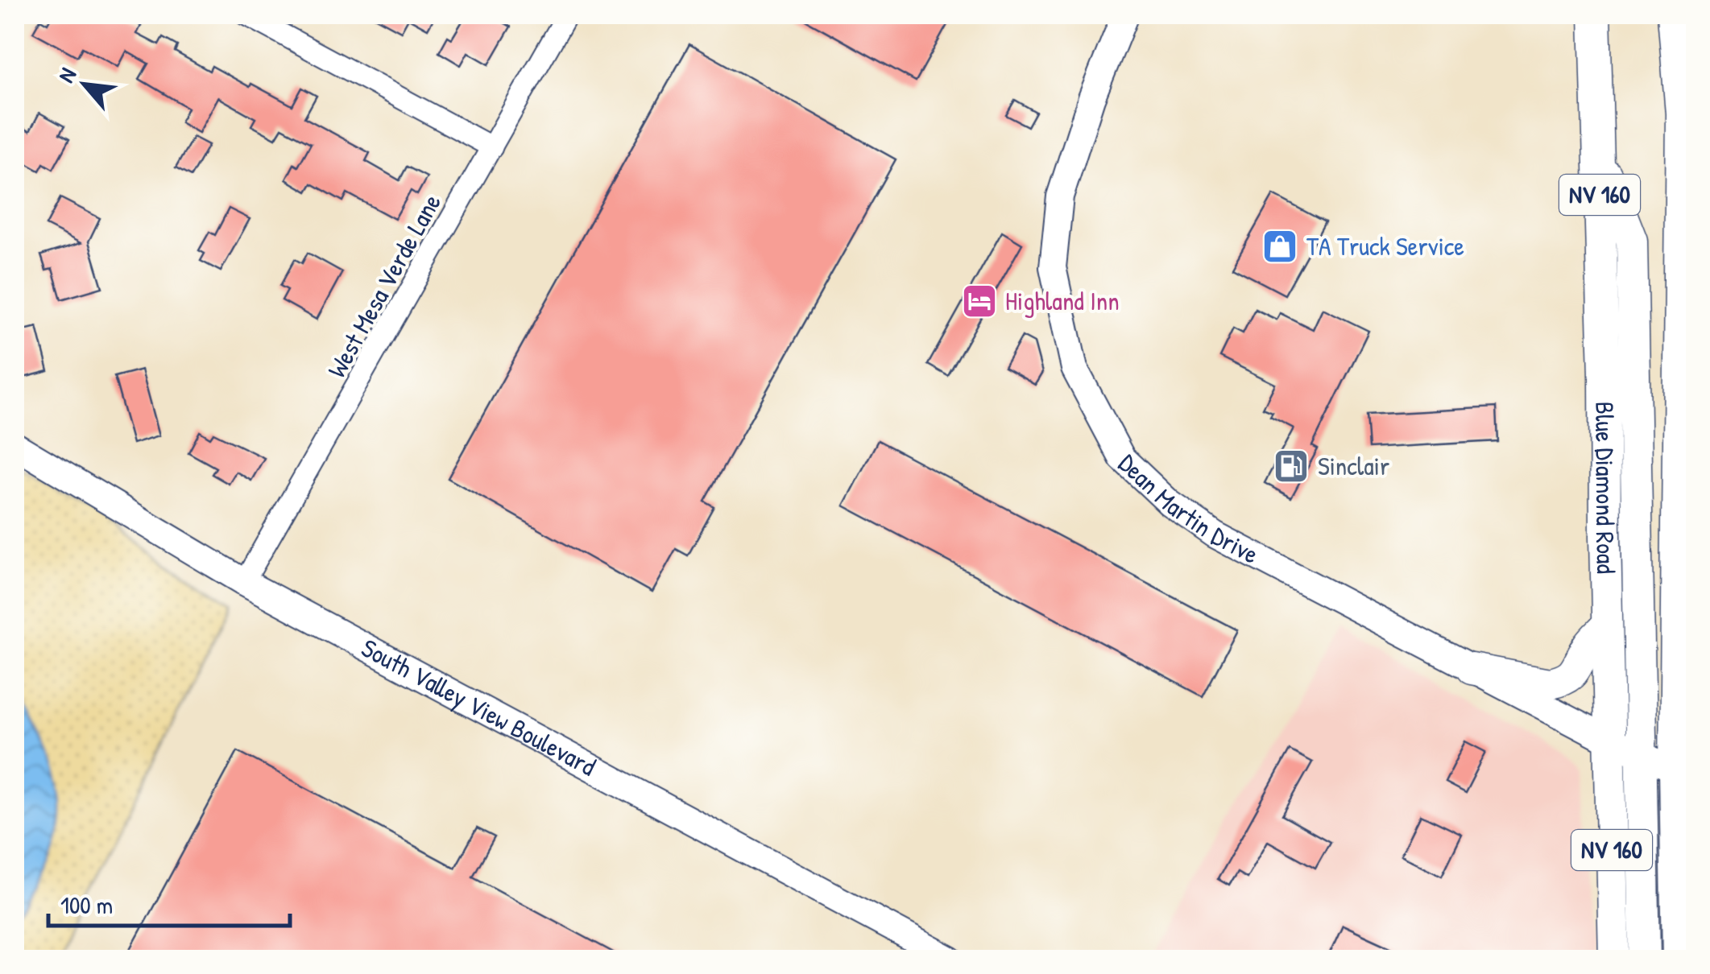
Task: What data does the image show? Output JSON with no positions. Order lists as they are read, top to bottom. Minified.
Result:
{"streets":{"highway":["NV 160","Blue Diamond Road"],"main road":["Dean Martin Drive","South Valley View Boulevard"],"street":["West Mesa Verde Lane"]},"crossings":[["NV 160","Dean Martin Drive"],["West Mesa Verde Lane","South Valley View Boulevard"],["Blue Diamond Road","Dean Martin Drive"]],"places":{"shop":["TA Truck Service"],"hotel":["Highland Inn"],"fuel station":["Sinclair"]},"scale_bar":"100 m","north":"top left"}
